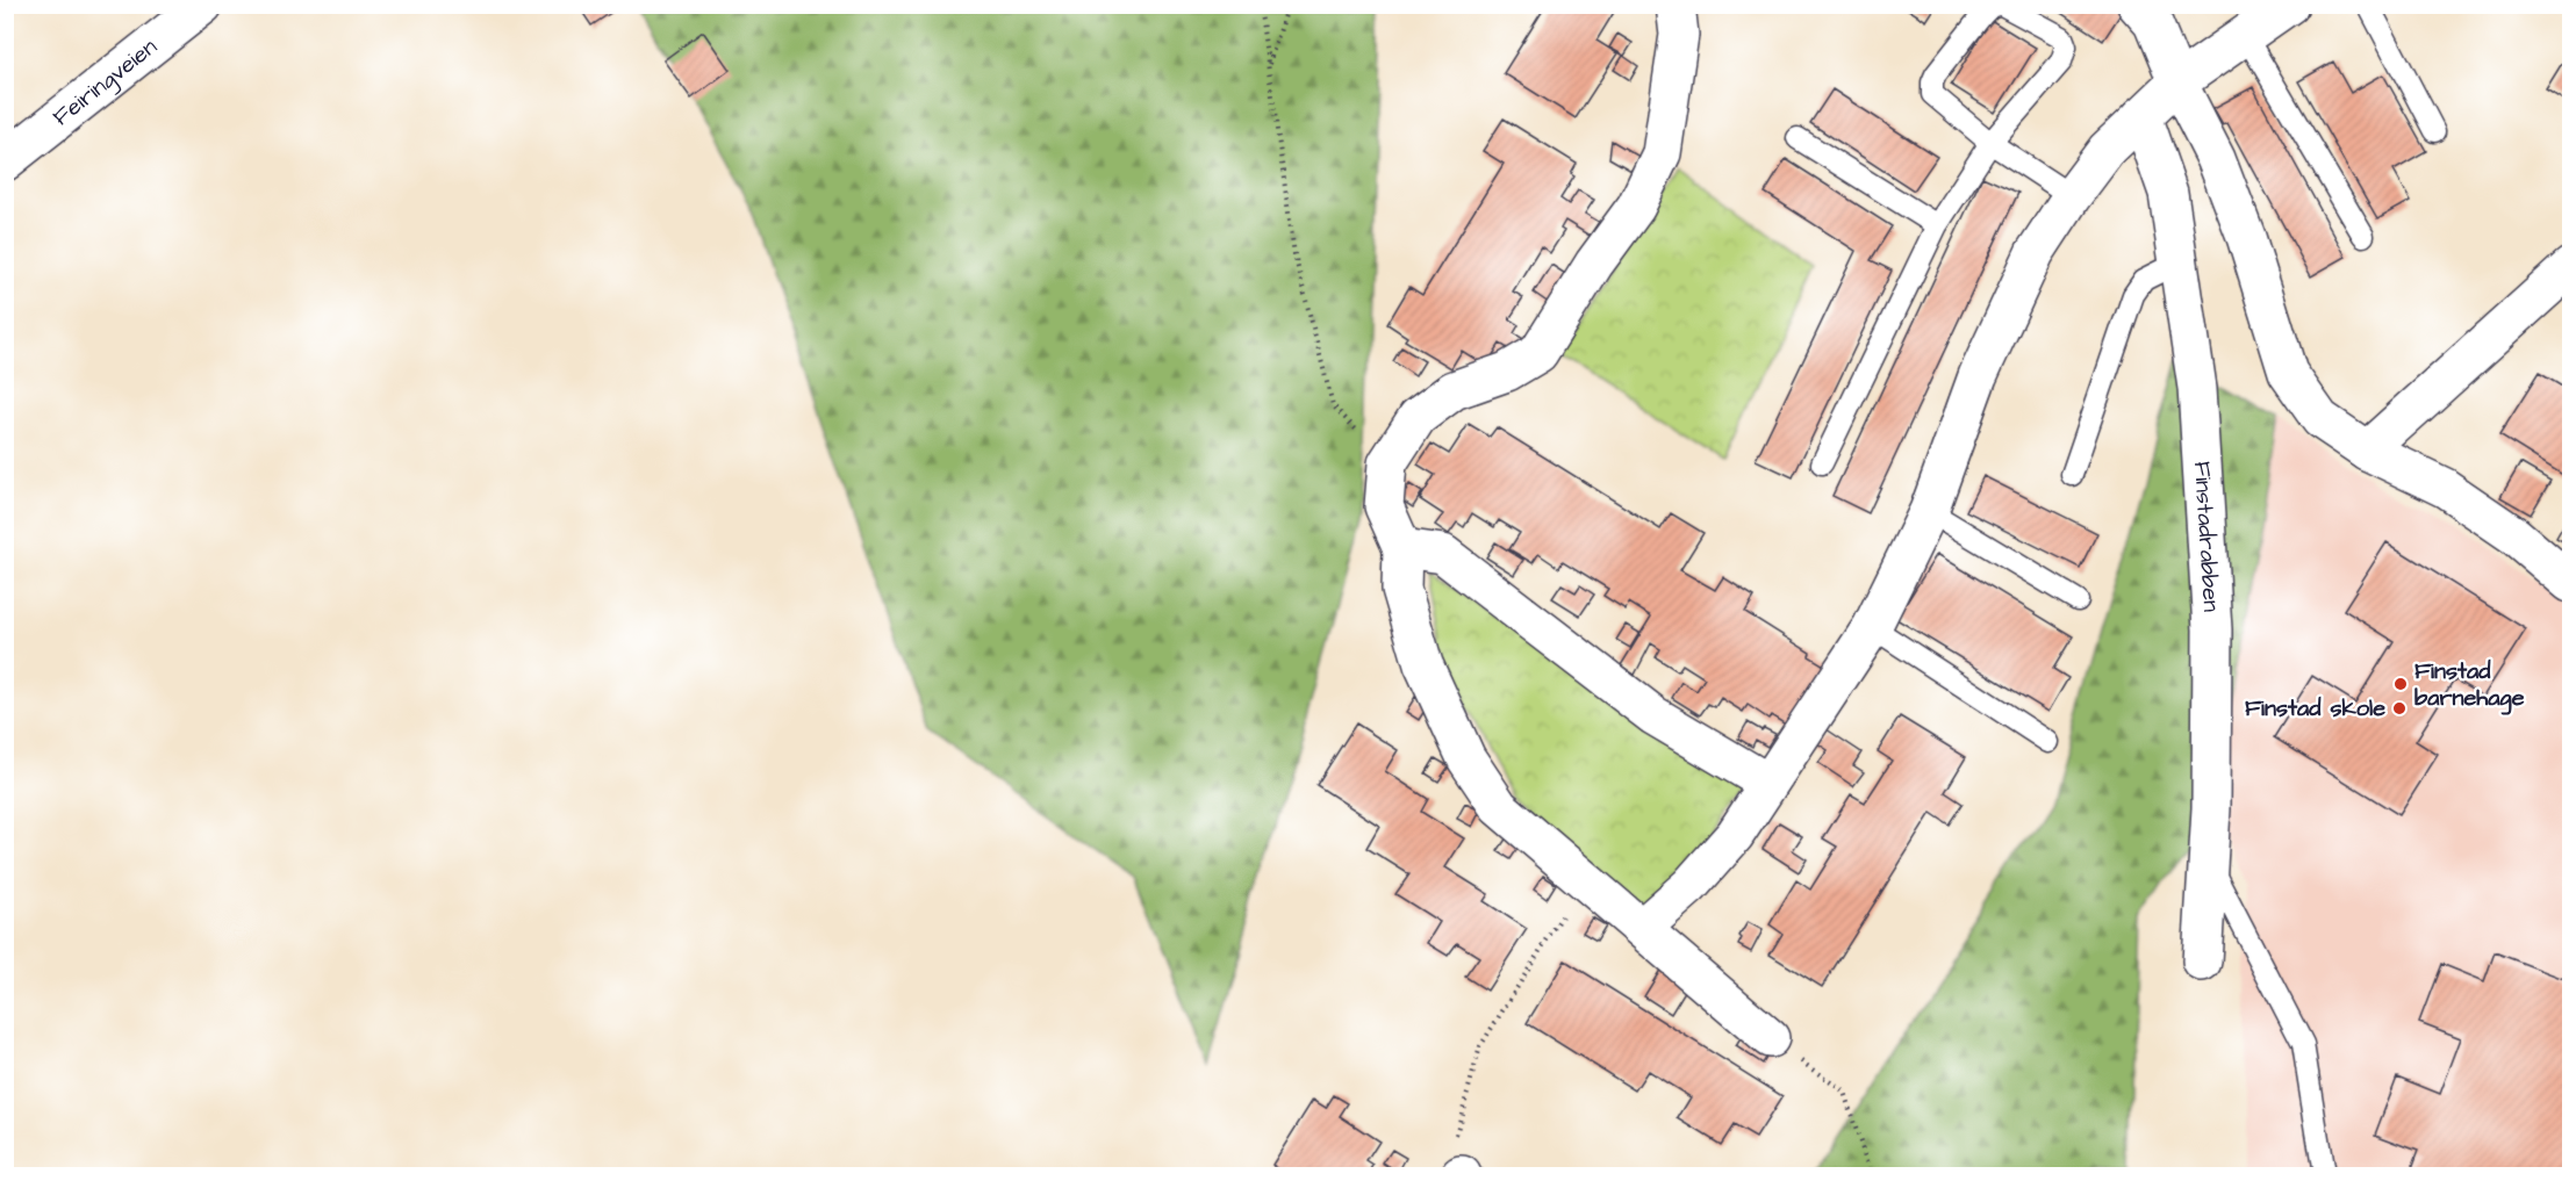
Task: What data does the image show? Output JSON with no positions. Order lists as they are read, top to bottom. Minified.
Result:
{"streets":{"street":["Feiringveien","Finstadrabben"]},"places":["Finstad barnehage","Finstad skole"]}
